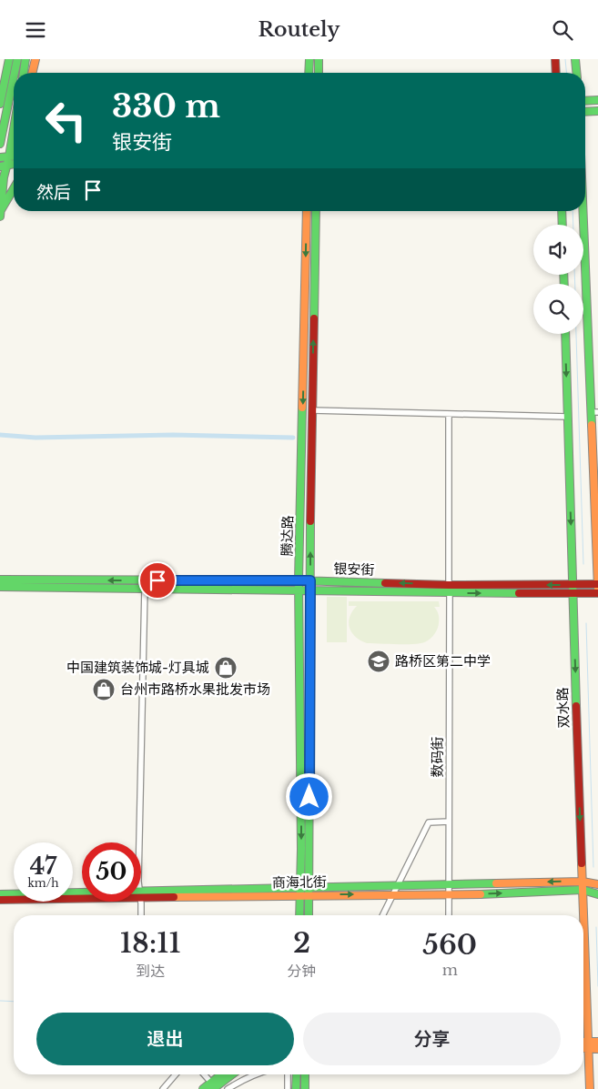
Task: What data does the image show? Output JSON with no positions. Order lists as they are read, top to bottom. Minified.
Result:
{"streets":{"main road":["腾达路","银安街","双水路","商海北街"],"street":["数码街"]},"crossings":[["腾达路","银安街"],["腾达路","商海北街"],["银安街","双水路"],["银安街","数码街"],["双水路","商海北街"],["数码街","商海北街"]],"places":{"school or university":["路桥区第二中学"],"shop":["中国建筑装饰城-灯具城","台州市路桥水果批发市场"]},"page":{"header":"Routely","turn":["330 m","银安街"],"then":"然后","speed":"47 km/h","limit":"50","eta":["18:11","到达","2","分钟","560","m"],"buttons":["退出","分享"]}}
